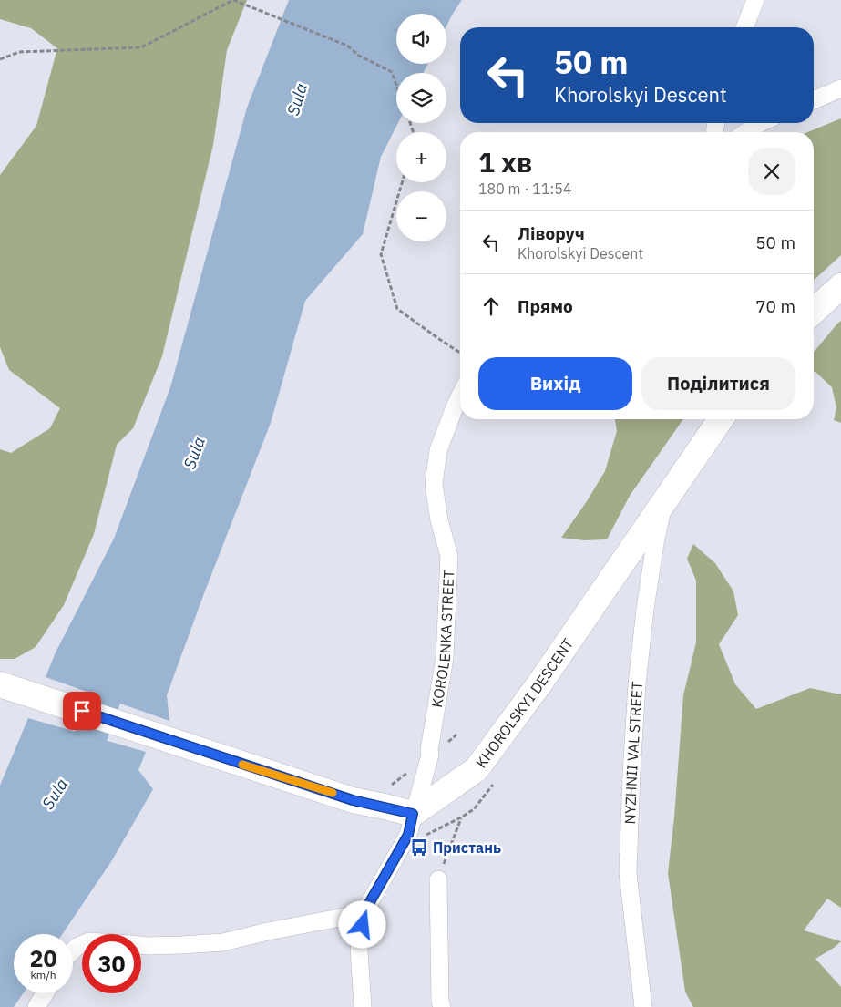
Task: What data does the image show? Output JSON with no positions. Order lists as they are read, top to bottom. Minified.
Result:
{"streets":{"main road":["KHOROLSKYI DESCENT"],"street":["KOROLENKA STREET","NYZHNII VAL STREET"]},"crossings":[["KOROLENKA STREET","KHOROLSKYI DESCENT"],["KHOROLSKYI DESCENT","NYZHNII VAL STREET"]],"water":["Sula"],"places":{"bus stop":["Пристань"]},"page":{"map_buttons":["+","−"],"turn":["50 m","Khorolskyi Descent"],"heading":["1 хв","180 m · 11:54"],"list":[{"name":"Ліворуч","note":"Khorolskyi Descent","value":"50 m"},{"name":"Прямо","value":"70 m"}],"buttons":["Вихід","Поділитися"],"speed":"20 km/h","limit":"30"}}
